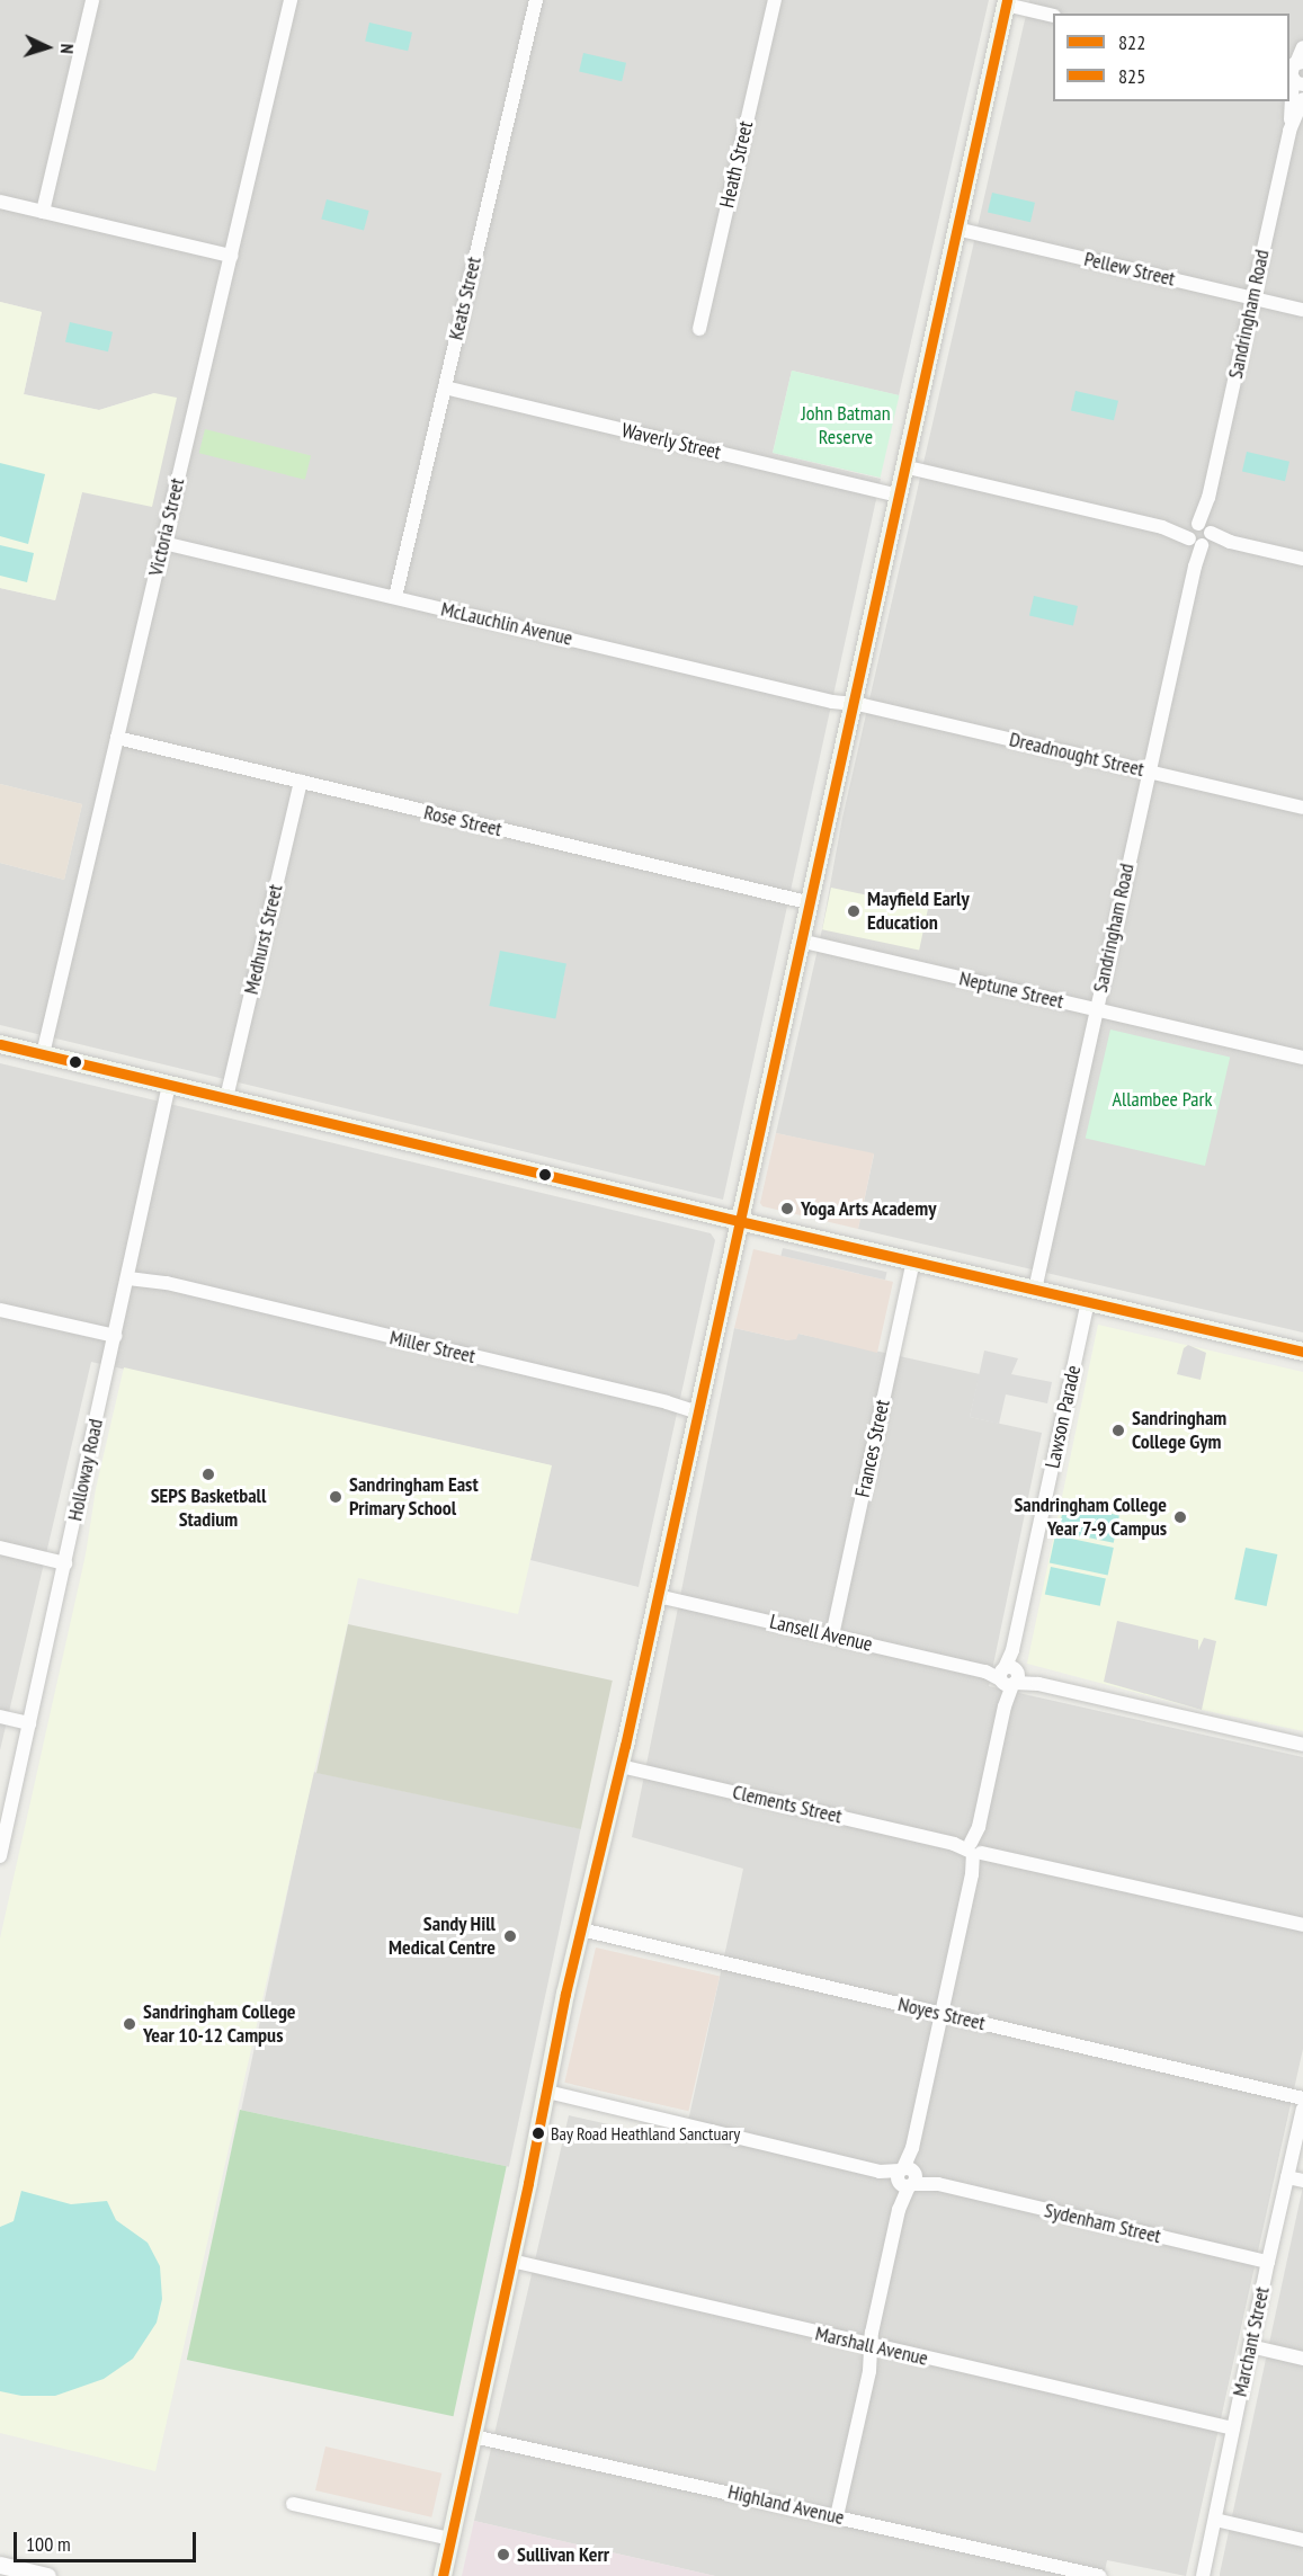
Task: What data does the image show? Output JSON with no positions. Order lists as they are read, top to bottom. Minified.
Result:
{"streets":{"street":["Heath Street","Pellew Street","Keats Street","Sandringham Road","Waverly Street","Victoria Street","McLauchlin Avenue","Dreadnought Street","Rose Street","Medhurst Street","Neptune Street","Miller Street","Lawson Parade","Frances Street","Holloway Road","Lansell Avenue","Clements Street","Noyes Street","Sydenham Street","Marchant Street","Marshall Avenue","Highland Avenue"]},"crossings":[["Pellew Street","Sandringham Road"],["Keats Street","Waverly Street"],["Keats Street","McLauchlin Avenue"],["Sandringham Road","Dreadnought Street"],["Sandringham Road","Neptune Street"],["Victoria Street","McLauchlin Avenue"],["Victoria Street","Rose Street"],["McLauchlin Avenue","Dreadnought Street"],["Rose Street","Medhurst Street"],["Miller Street","Holloway Road"],["Lawson Parade","Lansell Avenue"],["Lawson Parade","Clements Street"],["Lawson Parade","Noyes Street"],["Lawson Parade","Sydenham Street"],["Lawson Parade","Marshall Avenue"],["Lawson Parade","Highland Avenue"],["Frances Street","Lansell Avenue"],["Sydenham Street","Marchant Street"],["Marchant Street","Marshall Avenue"]],"parks":["John Batman Reserve","Allambee Park"],"places":["Mayfield Early Education","Yoga Arts Academy","Sandringham College Gym","SEPS Basketball Stadium","Sandringham East Primary School","Sandringham College Year 7-9 Campus","Sandy Hill Medical Centre","Sandringham College Year 10-12 Campus","Bay Road Heathland Sanctuary","Sullivan Kerr"],"lines":["transit line 822","transit line 825"],"legend":["822","825"],"scale_bar":"100 m","north":"right"}
